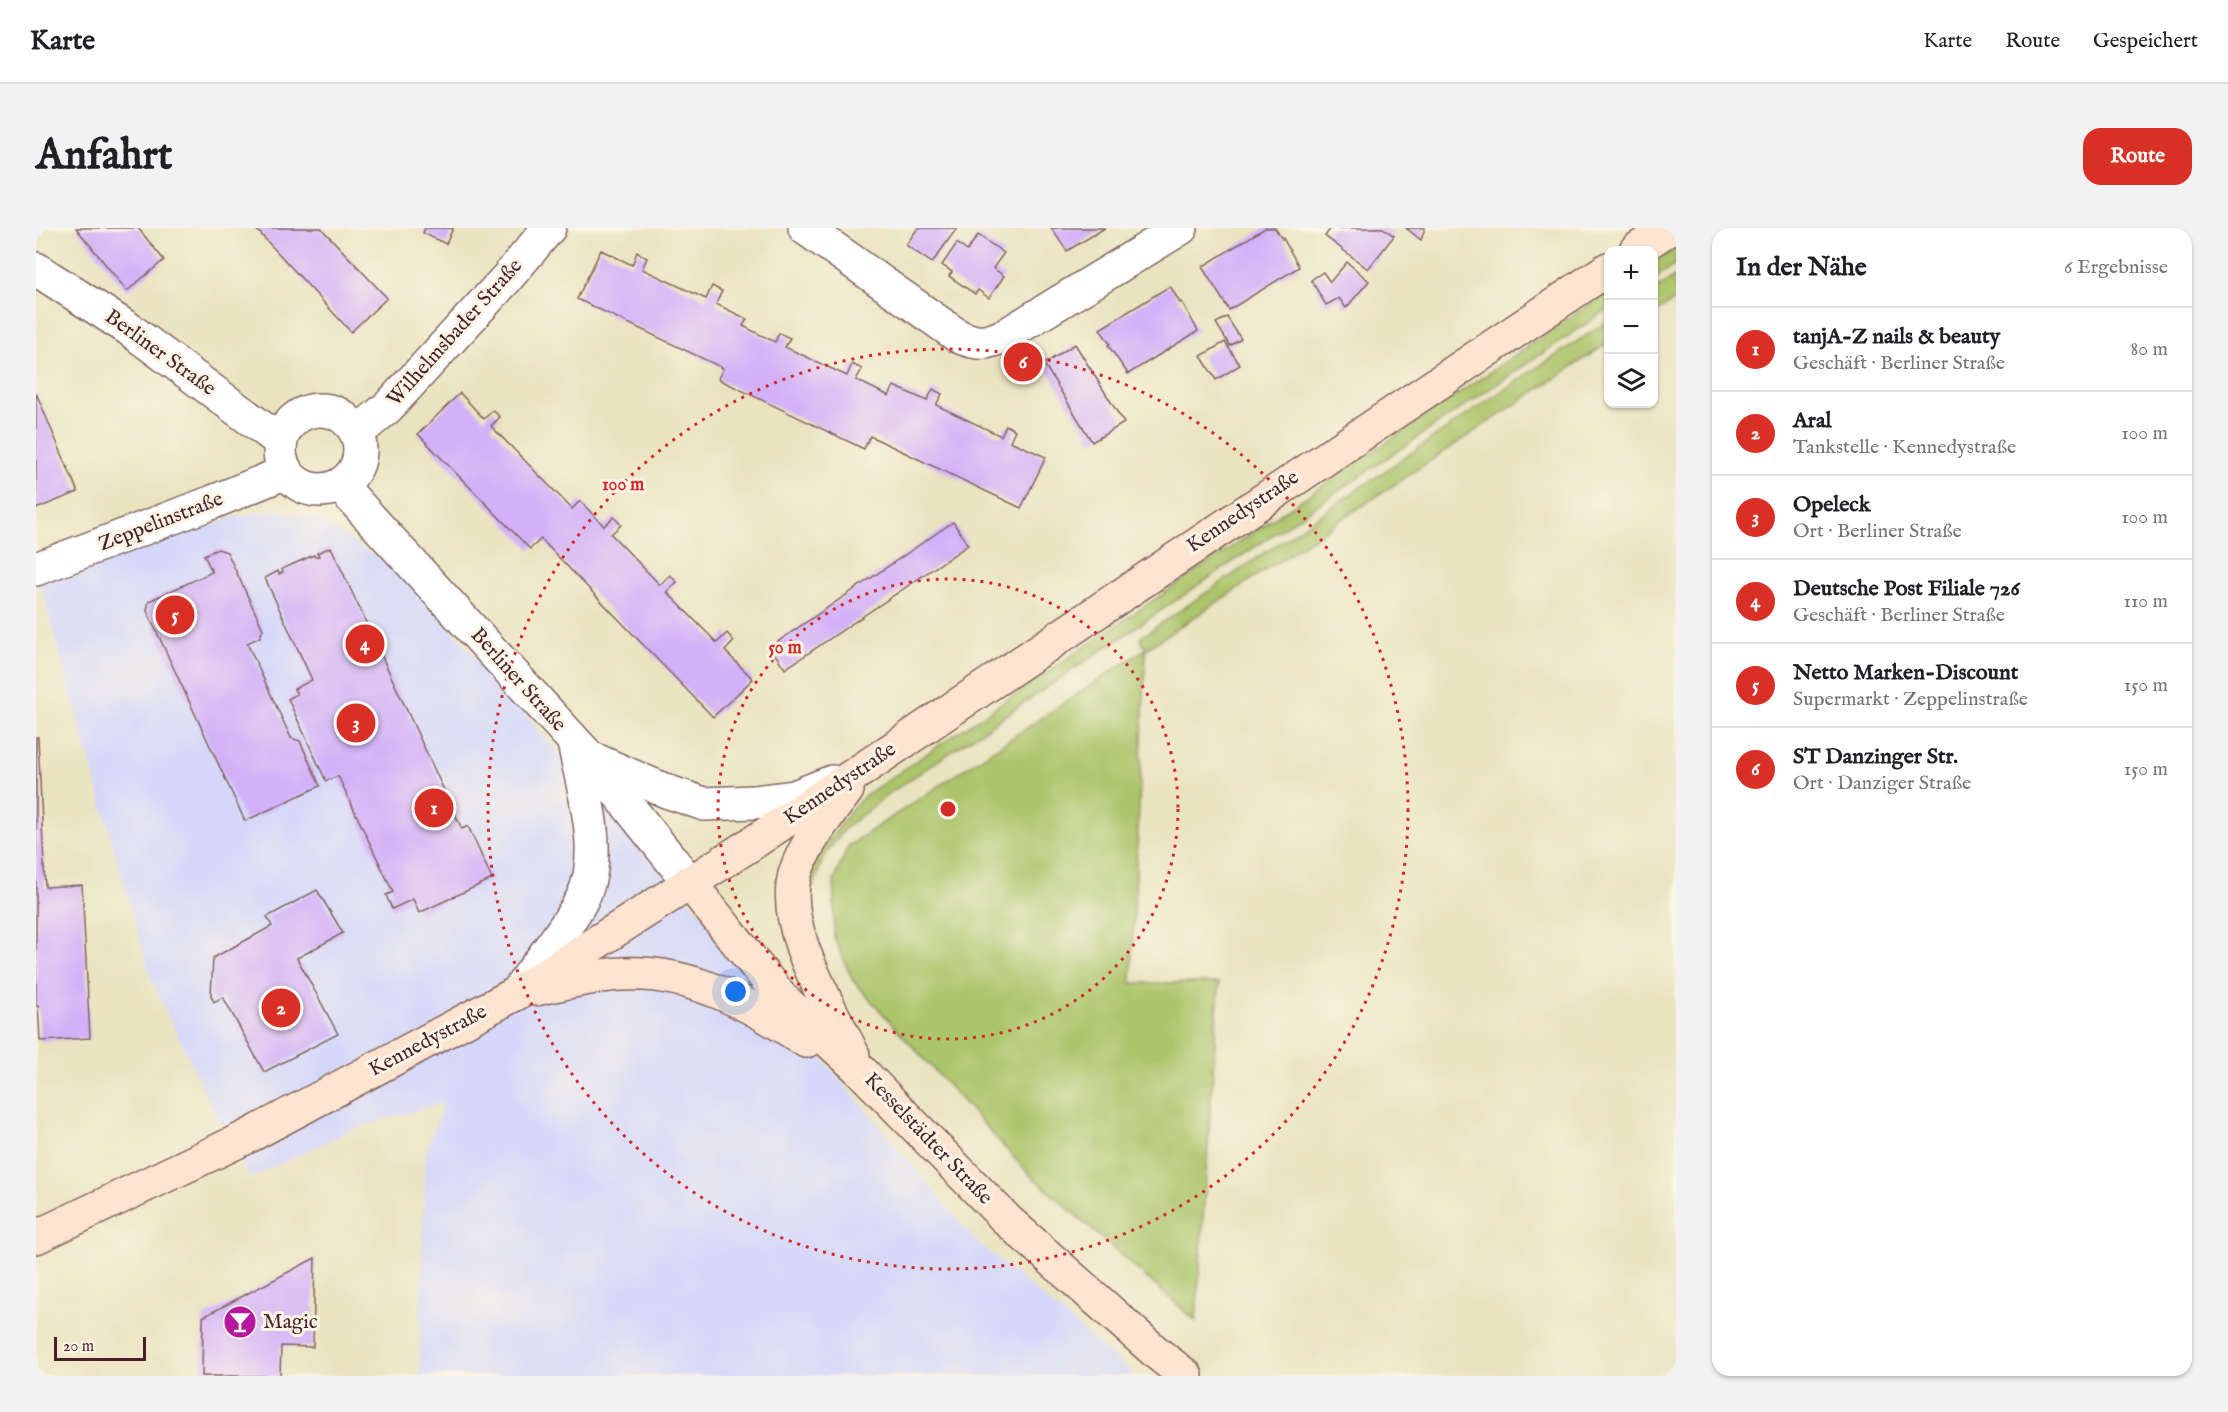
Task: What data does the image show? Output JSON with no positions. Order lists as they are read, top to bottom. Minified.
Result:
{"streets":{"main road":["Kennedystraße","Kesselstädter Straße"],"street":["Wilhelmsbader Straße","Berliner Straße","Zeppelinstraße"]},"crossings":[["Wilhelmsbader Straße","Berliner Straße"],["Wilhelmsbader Straße","Zeppelinstraße"],["Berliner Straße","Kennedystraße"],["Berliner Straße","Zeppelinstraße"],["Berliner Straße","Kesselstädter Straße"],["Kennedystraße","Kesselstädter Straße"]],"places":{"bar":["Magic"]},"scale_bar":"20 m","page":{"header":"Karte","nav":["Karte","Route","Gespeichert"],"buttons":"Route","title":"Anfahrt","heading":["In der Nähe","6 Ergebnisse"],"map_buttons":["+","−"],"list":[{"mark":"1","name":"tanjA-Z nails & beauty","note":"Geschäft · Berliner Straße","value":"80 m"},{"mark":"2","name":"Aral","note":"Tankstelle · Kennedystraße","value":"100 m"},{"mark":"3","name":"Opeleck","note":"Ort · Berliner Straße","value":"100 m"},{"mark":"4","name":"Deutsche Post Filiale 726","note":"Geschäft · Berliner Straße","value":"110 m"},{"mark":"5","name":"Netto Marken-Discount","note":"Supermarkt · Zeppelinstraße","value":"150 m"},{"mark":"6","name":"ST Danzinger Str.","note":"Ort · Danziger Straße","value":"150 m"}],"pins":["6","5","4","3","1","2"],"scale":"20 m"},"rings":["100 m","50 m"]}
